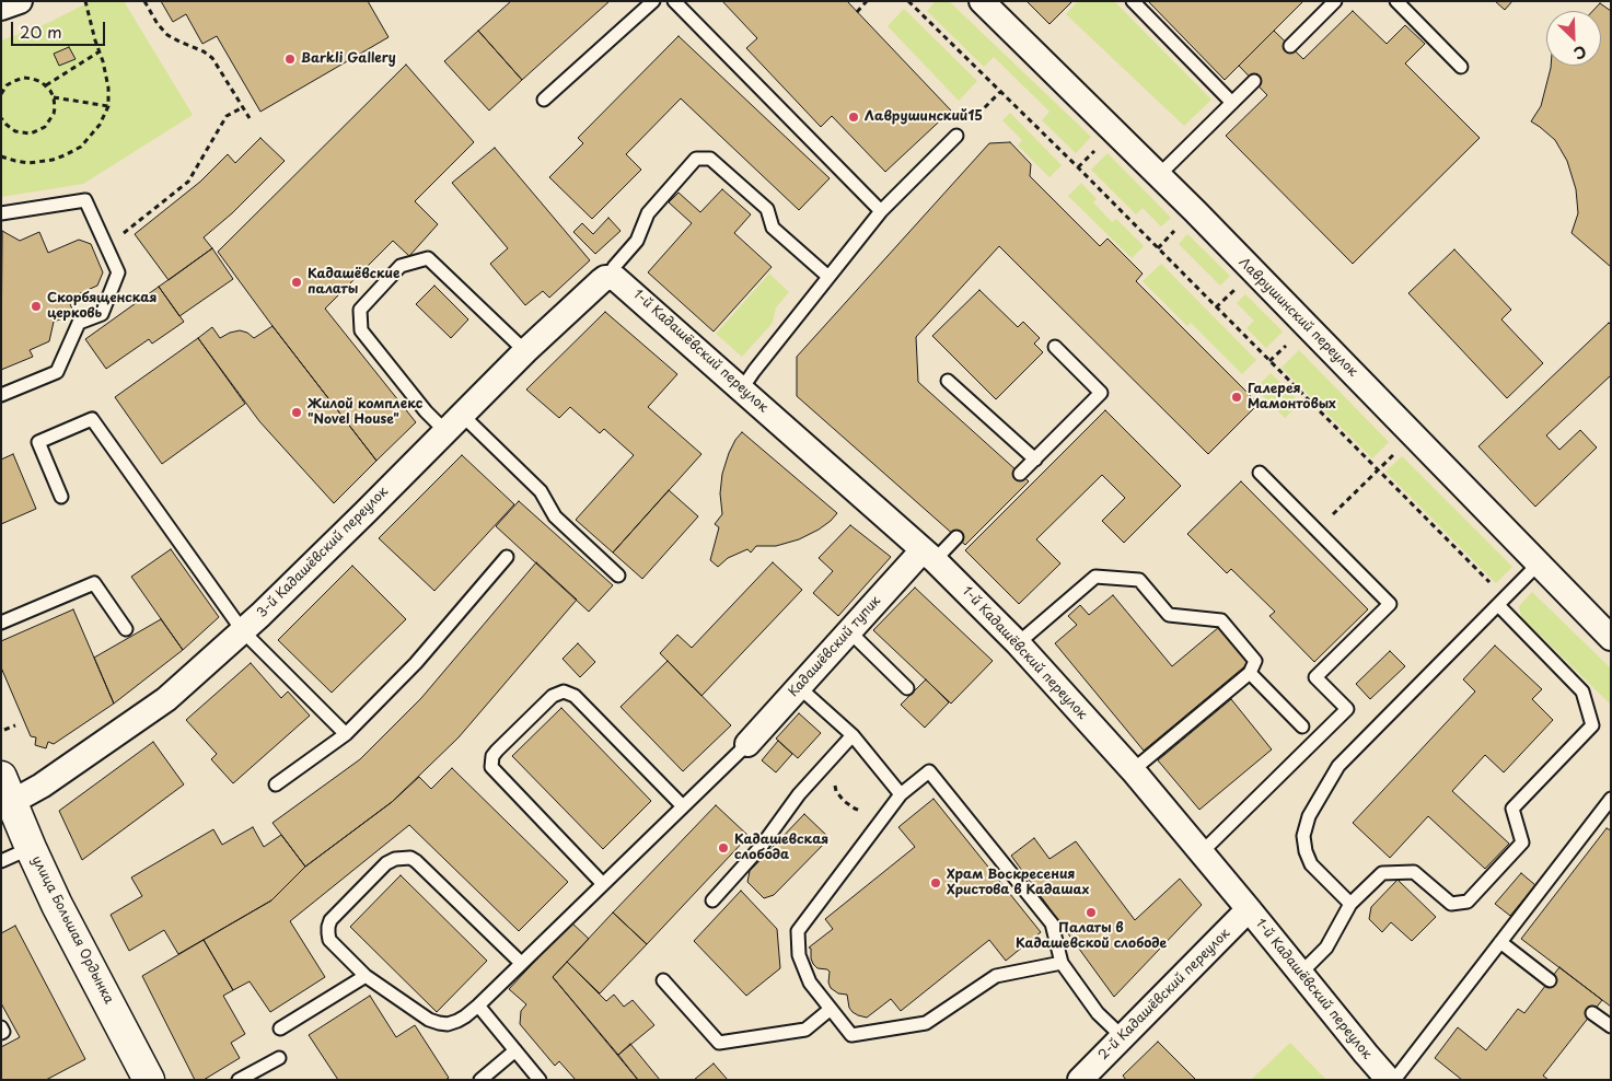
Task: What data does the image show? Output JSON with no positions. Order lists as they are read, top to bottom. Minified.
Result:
{"streets":{"main road":["улица Большая Ордынка"],"street":["Лаврушинский переулок","1-й Кадашёвский переулок","3-й Кадашёвский переулок","Кадашёвский тупик","2-й Кадашёвский переулок"]},"crossings":[["1-й Кадашёвский переулок","3-й Кадашёвский переулок"],["1-й Кадашёвский переулок","Кадашёвский тупик"],["1-й Кадашёвский переулок","2-й Кадашёвский переулок"],["3-й Кадашёвский переулок","улица Большая Ордынка"]],"places":["Barkli Gallery","Лаврушинский15","Кадашёвские палаты","Скорбященская церковь","Галерея Мамонтовых","Жилой комплекс \"Novel House\"","Кадашевская слобода","Храм Воскресения Христова в Кадашах","Палаты в Кадашевской слободе"],"scale_bar":"20 m","north":"bottom right"}
